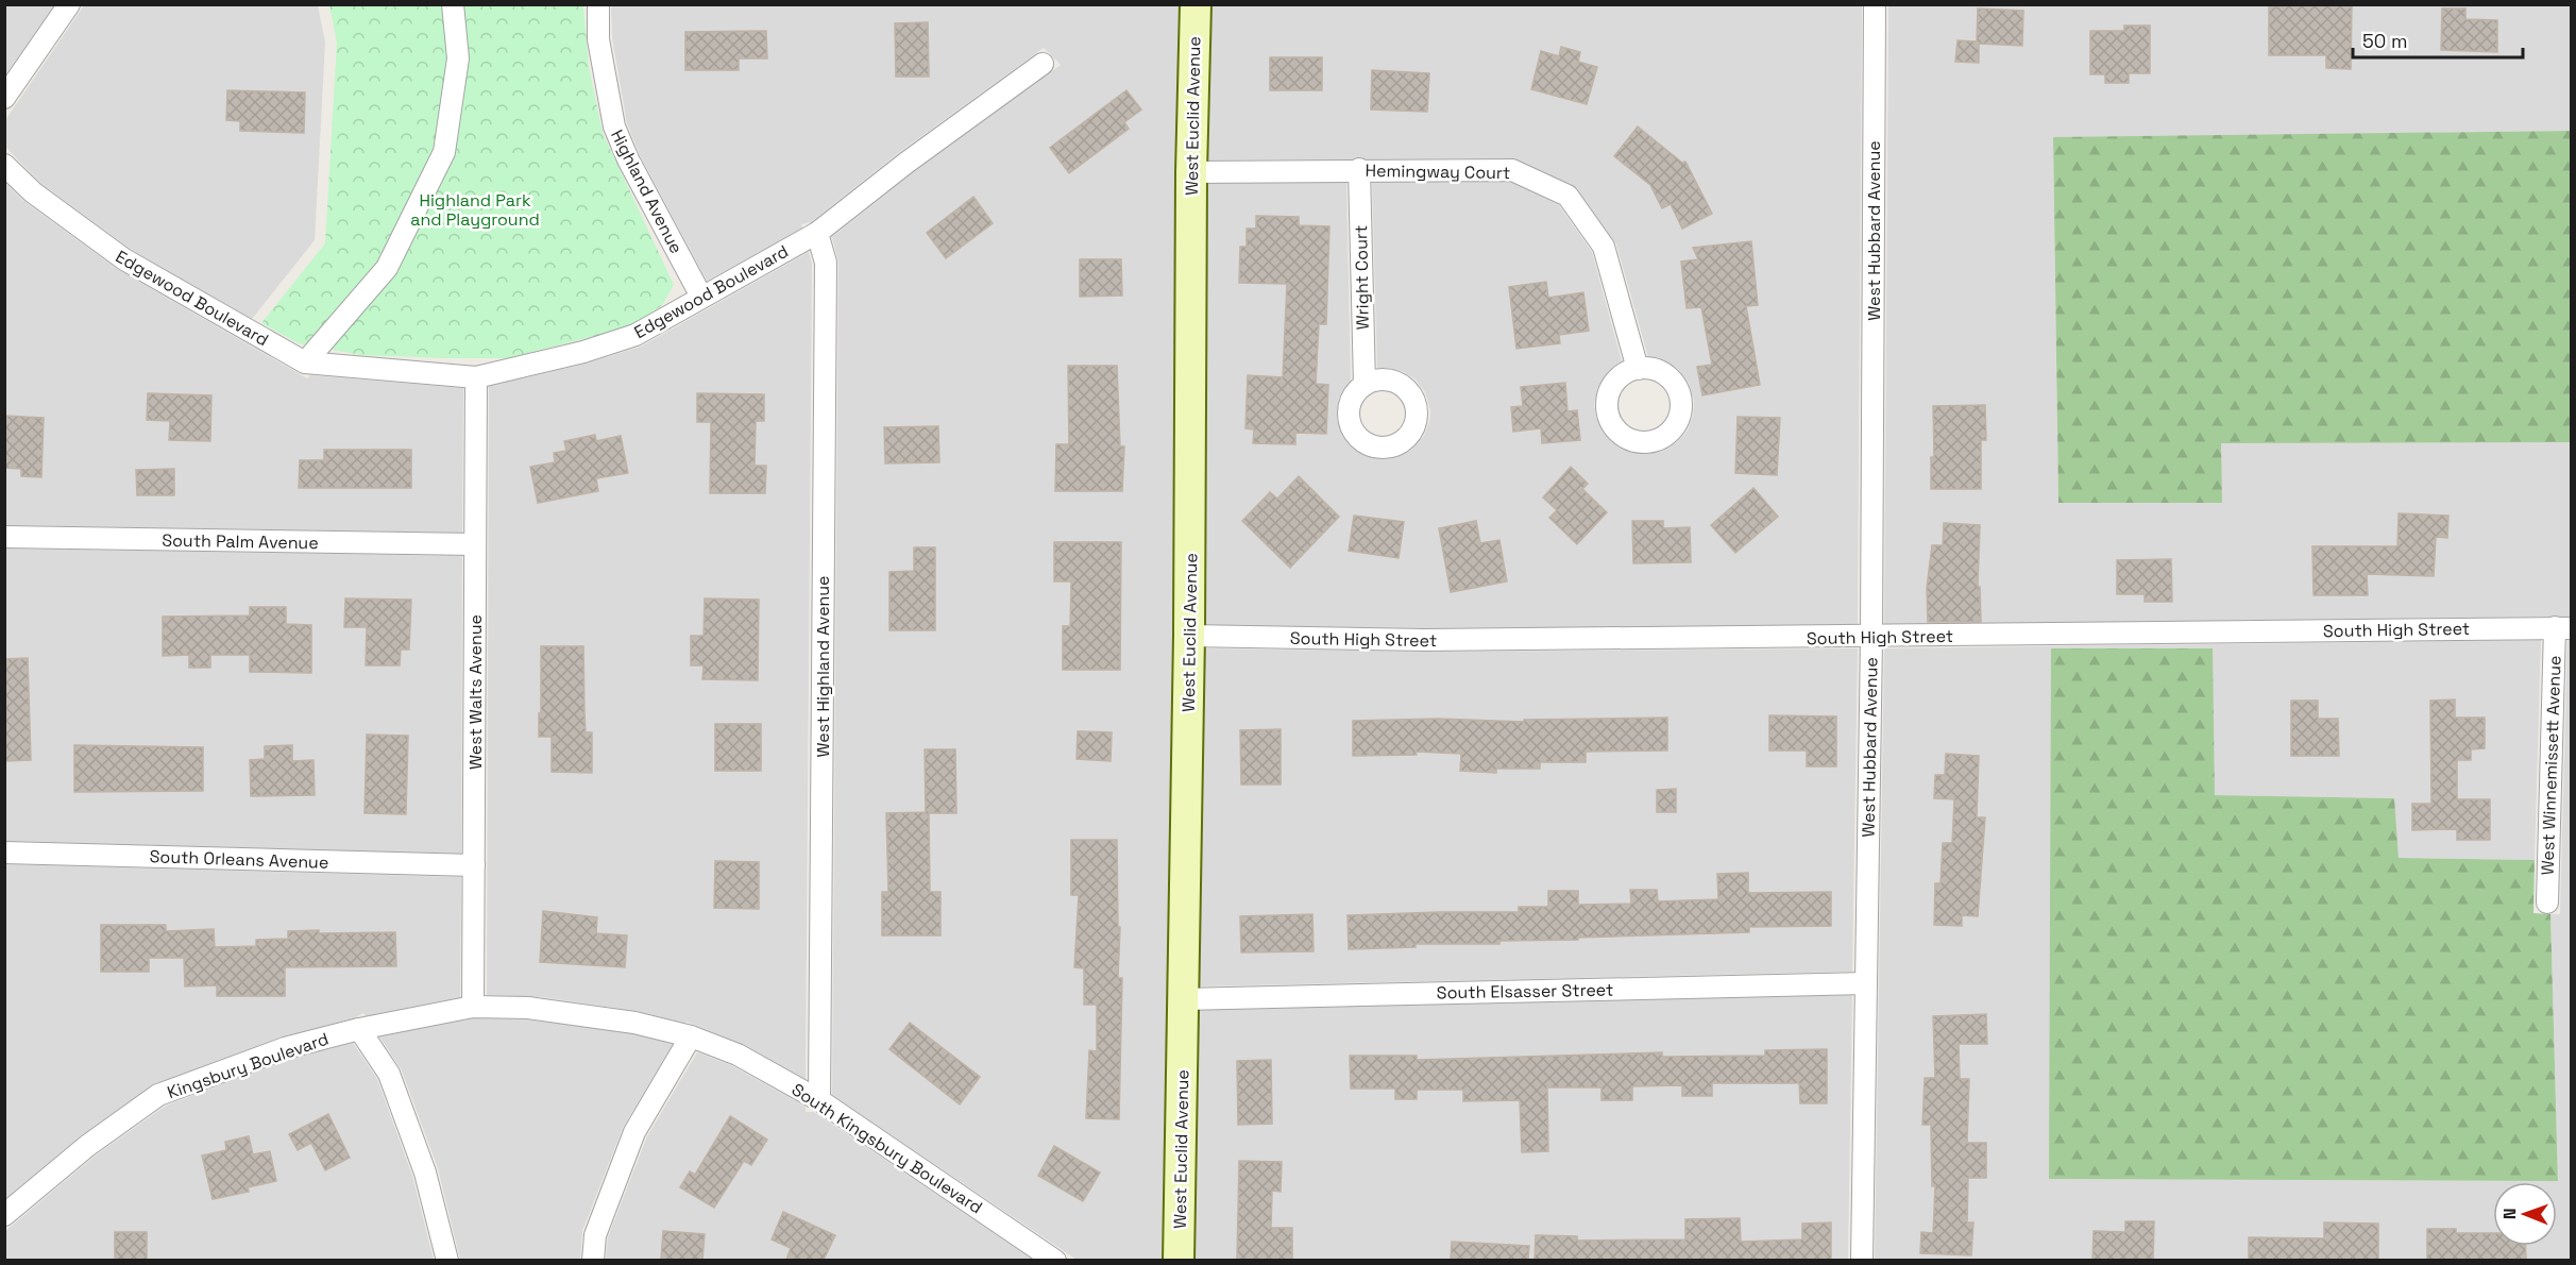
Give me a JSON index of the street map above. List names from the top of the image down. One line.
{"streets":{"street":["West Euclid Avenue","Hemingway Court","Highland Avenue","West Hubbard Avenue","Wright Court","Edgewood Boulevard","South Palm Avenue","South High Street","West Highland Avenue","West Walts Avenue","West Winnemissett Avenue","South Orleans Avenue","South Elsasser Street","Kingsbury Boulevard","South Kingsbury Boulevard"]},"crossings":[["West Euclid Avenue","Hemingway Court"],["West Euclid Avenue","South High Street"],["West Euclid Avenue","South Elsasser Street"],["Hemingway Court","Wright Court"],["Highland Avenue","Edgewood Boulevard"],["West Hubbard Avenue","South High Street"],["West Hubbard Avenue","South Elsasser Street"],["Edgewood Boulevard","West Highland Avenue"],["Edgewood Boulevard","West Walts Avenue"],["South Palm Avenue","West Walts Avenue"],["South High Street","West Winnemissett Avenue"],["West Highland Avenue","South Kingsbury Boulevard"],["West Walts Avenue","South Orleans Avenue"],["West Walts Avenue","Kingsbury Boulevard"],["Kingsbury Boulevard","South Kingsbury Boulevard"]],"parks":["Highland Park and Playground"],"scale_bar":"50 m","north":"left"}
